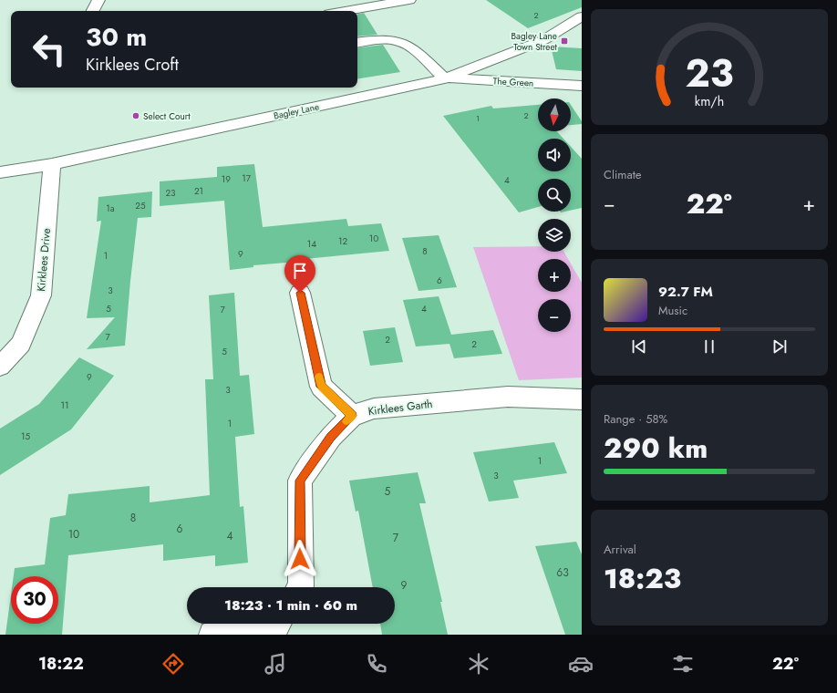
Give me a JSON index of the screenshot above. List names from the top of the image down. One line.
{"streets":{"street":["The Green","Bagley Lane","Kirklees Drive","Kirklees Garth"]},"crossings":[["The Green","Bagley Lane"],["Bagley Lane","Kirklees Drive"]],"places":{"transit":["Bagley Lane Town Street"],"other":["Select Court"]},"house_numbers":["2","2","1","17","19","4","21","23","25","1a","10","12","14","8","9","1","6","3","5","4","7","7","2","2","5","9","3","11","1","15","1","3","5","8","6","10","4","7","63","9"],"north":"bottom","page":{"turn":["30 m","Kirklees Croft"],"map_buttons":["+","−"],"tile":["Climate",["Range · 58%","290 km"],["Arrival","18:23"]],"heat":["−","22°","+"],"song":["92.7 FM","Music"],"limit":"30","trip":"18:23 · 1 min · 60 m","tabs":["18:22","22°"],"gauge":["23","km/h"]}}
